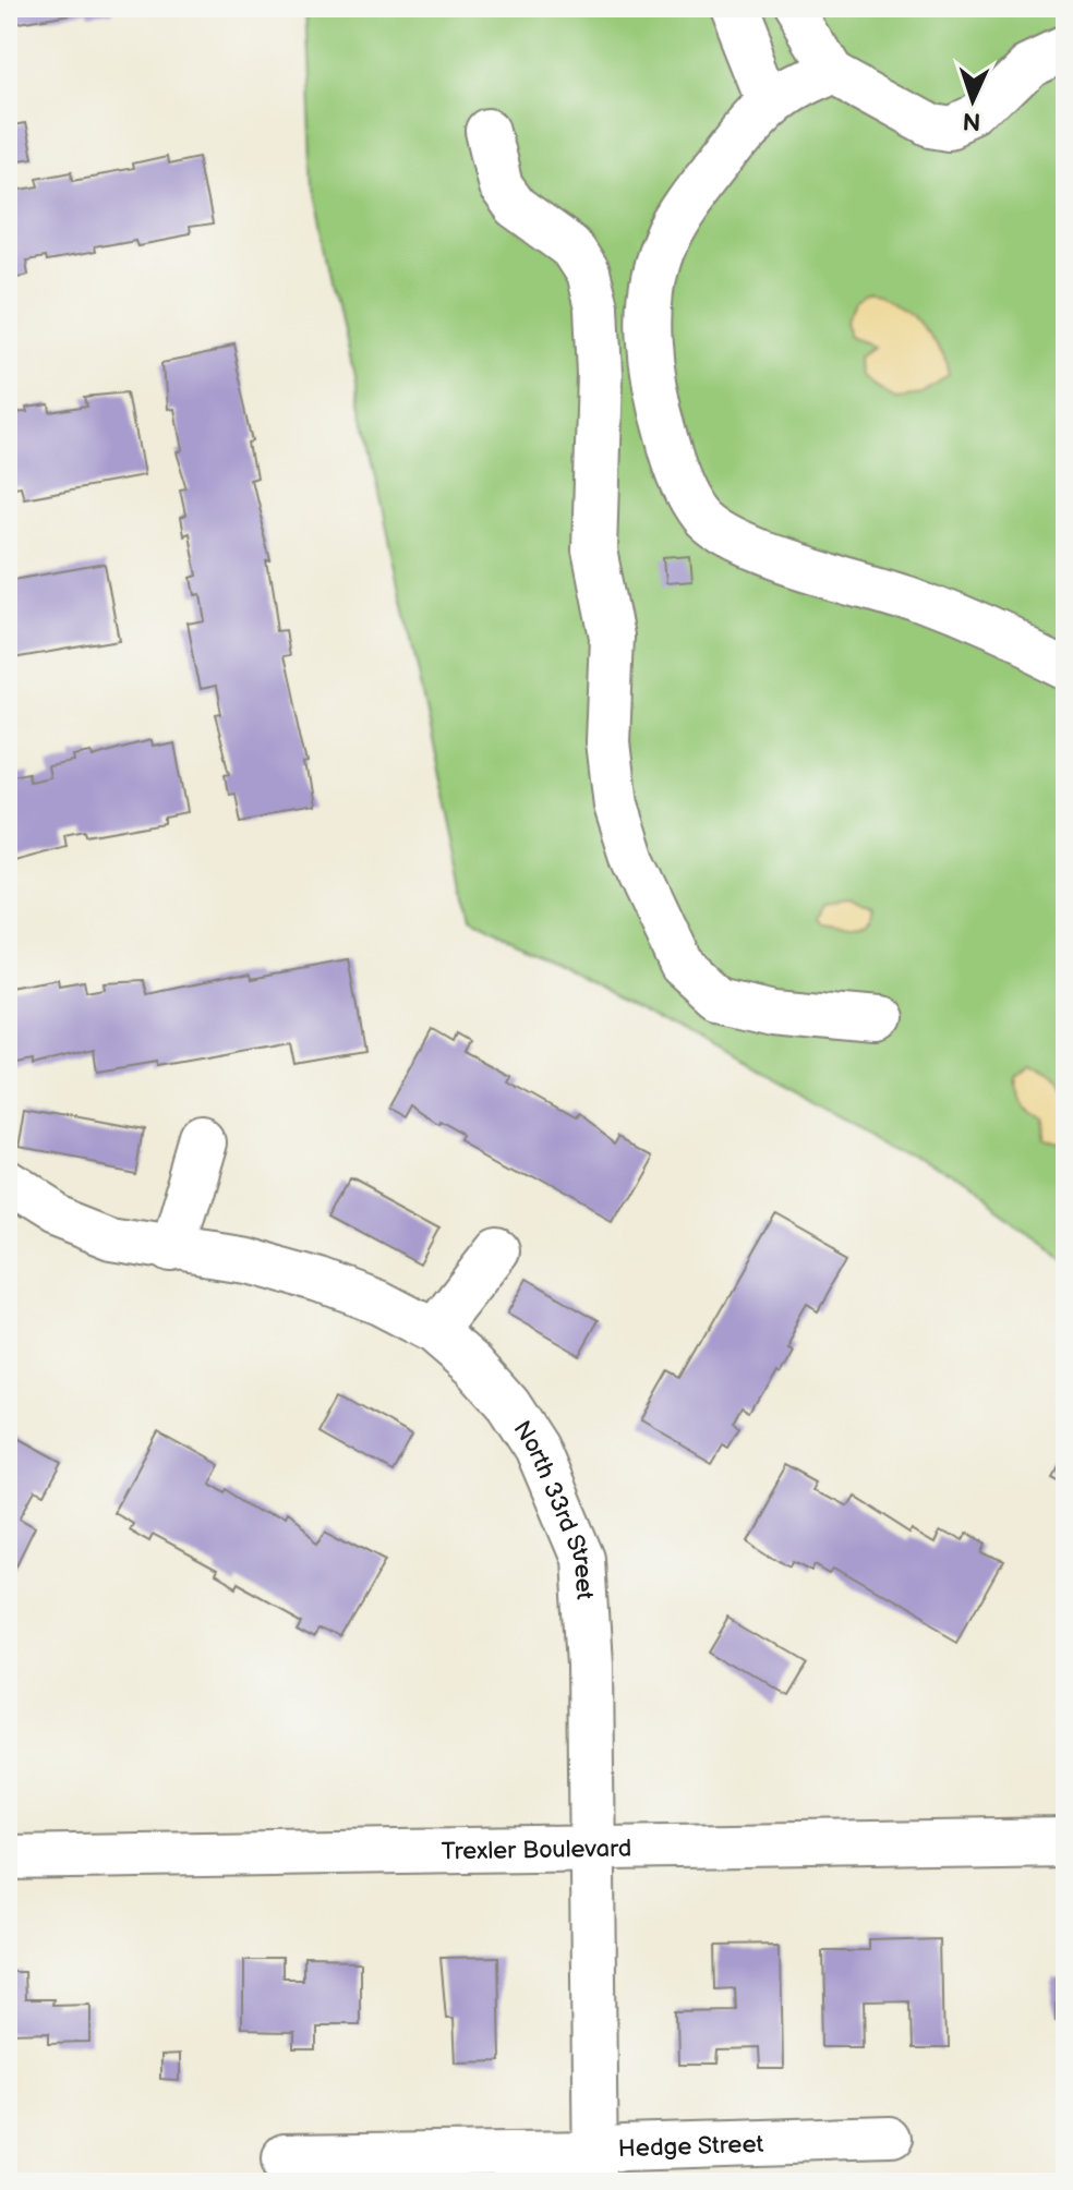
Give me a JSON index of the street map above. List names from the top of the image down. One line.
{"streets":{"street":["North 33rd Street","Trexler Boulevard","Hedge Street"]},"crossings":[["North 33rd Street","Trexler Boulevard"],["North 33rd Street","Hedge Street"]],"north":"bottom"}
